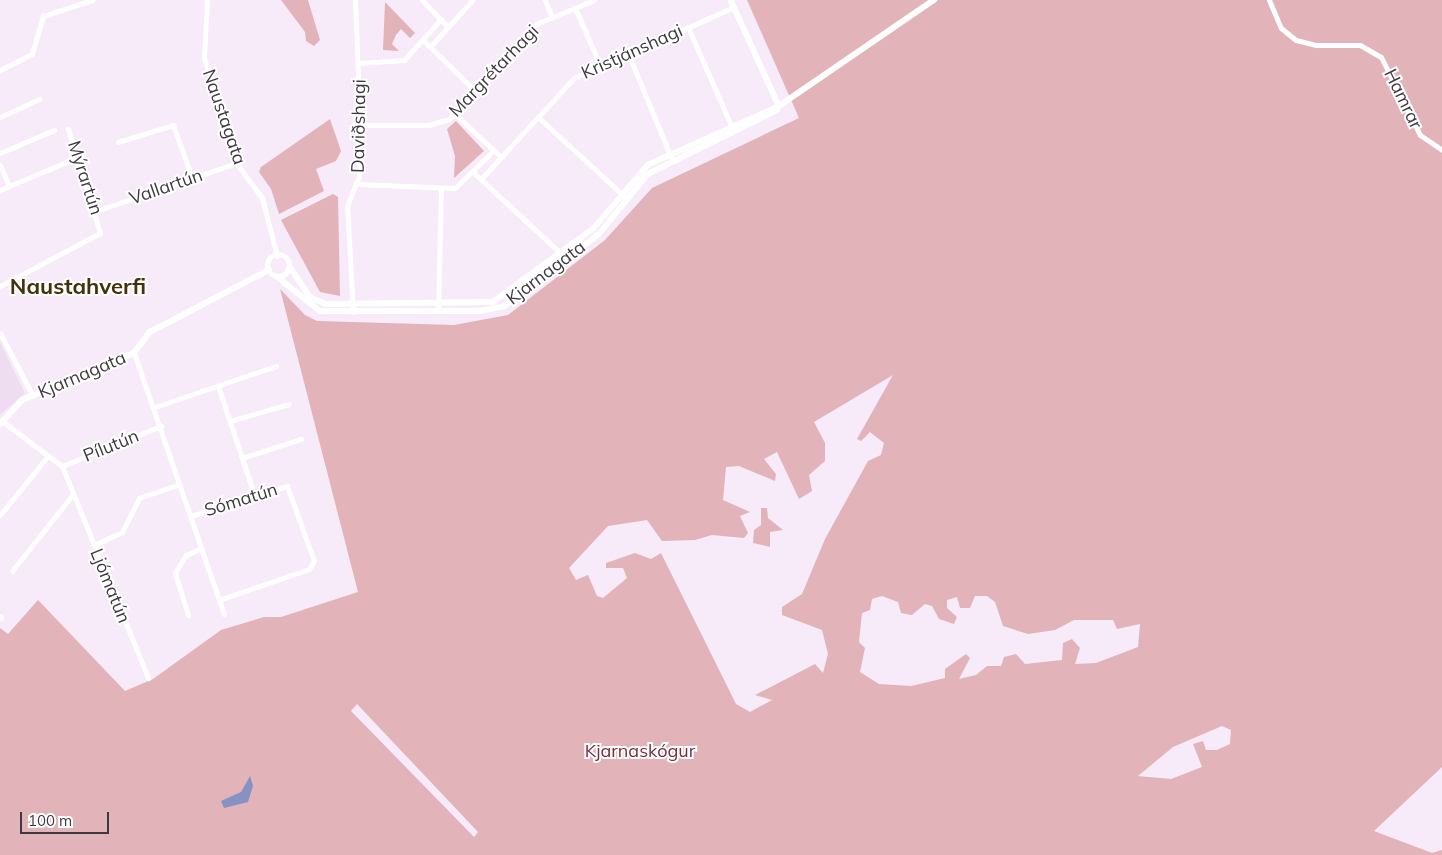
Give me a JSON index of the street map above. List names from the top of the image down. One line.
{"streets":{"street":["Kristjánshagi","Margrétarhagi","Hamrar","Naustagata","Daviðshagi","Mýrartún","Vallartún","Kjarnagata","Pílutún","Sómatún","Ljómatún"]},"crossings":[["Margrétarhagi","Daviðshagi"],["Naustagata","Vallartún"],["Naustagata","Kjarnagata"],["Daviðshagi","Kjarnagata"],["Mýrartún","Vallartún"],["Kjarnagata","Sómatún"],["Pílutún","Sómatún"],["Pílutún","Ljómatún"]],"districts":["Naustahverfi"],"parks":["Kjarnaskógur"],"scale_bar":"100 m"}
